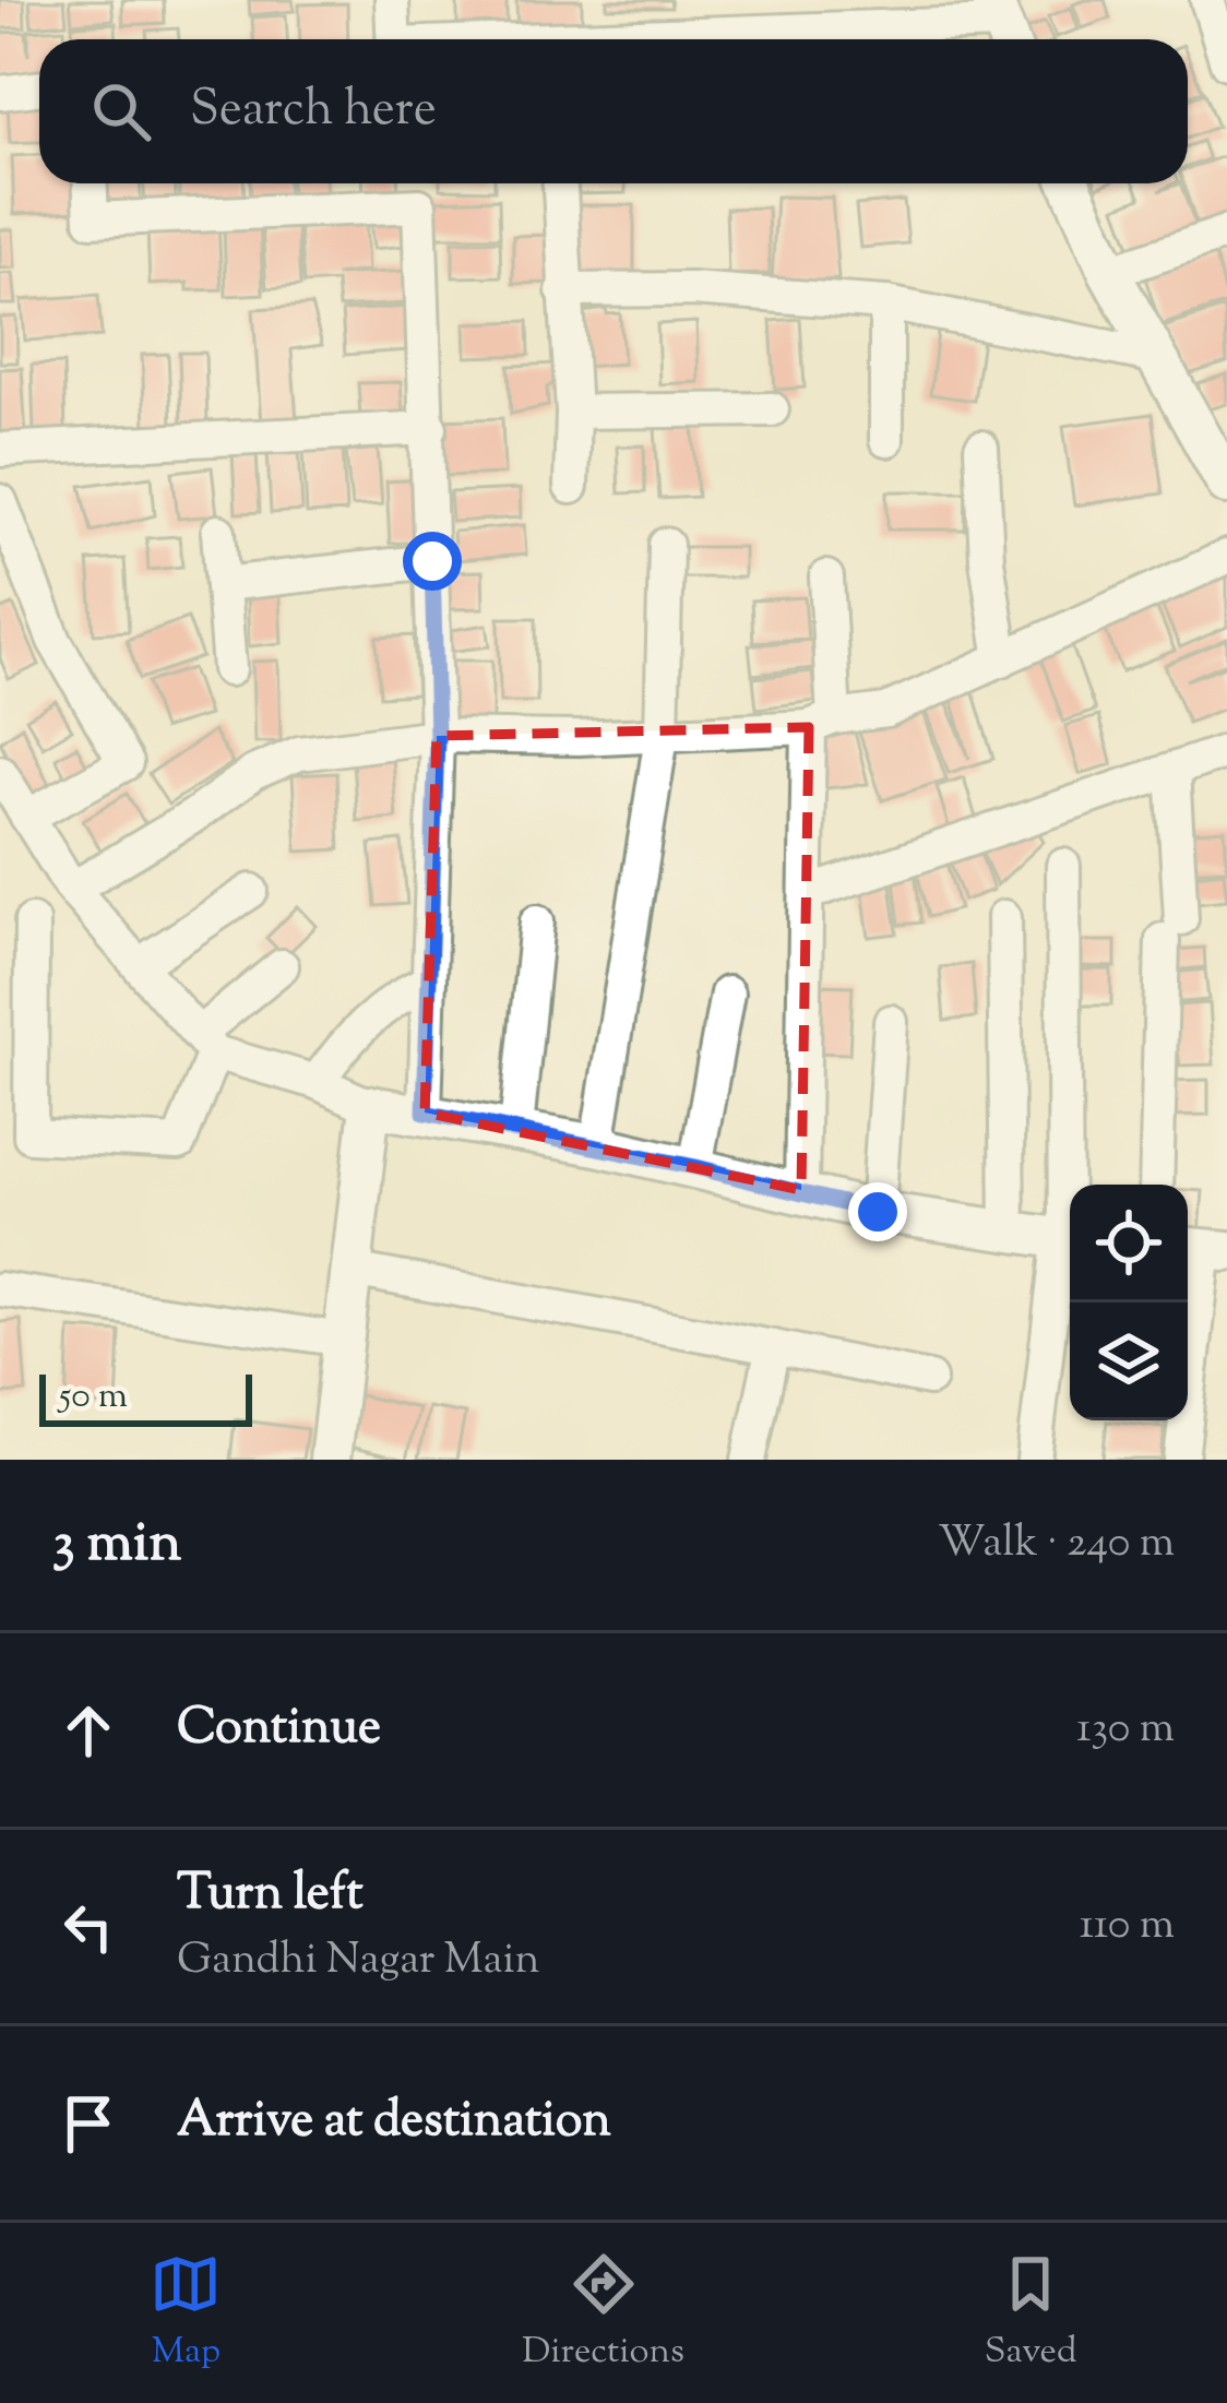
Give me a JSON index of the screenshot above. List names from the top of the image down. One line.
{"scale_bar":"50 m","page":{"search":"Search here","scale":"50 m","heading":["3 min","Walk · 240 m"],"list":[["Continue","130 m"],["Turn left","Gandhi Nagar Main","110 m"],"Arrive at destination"],"nav":["Map","Directions","Saved"]}}
